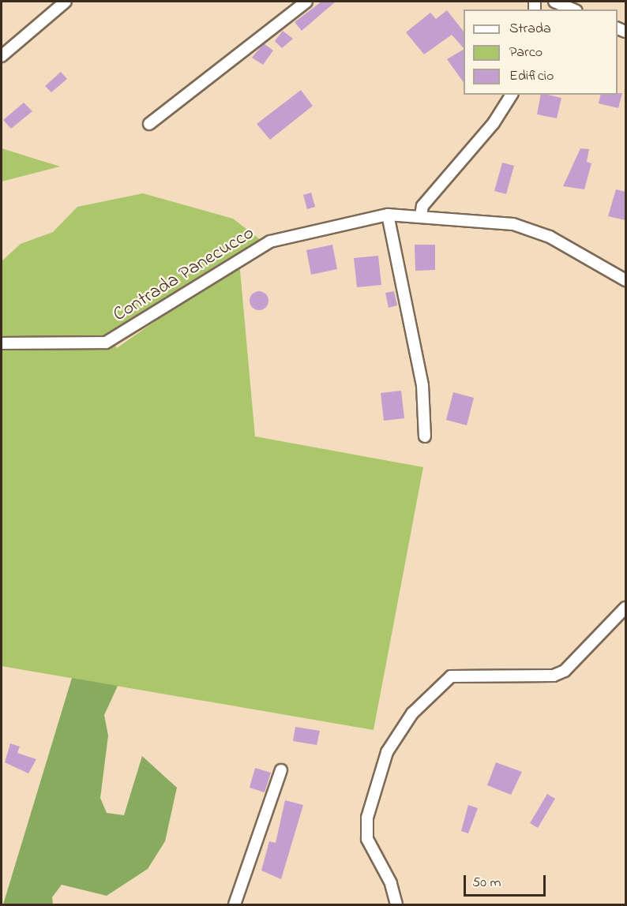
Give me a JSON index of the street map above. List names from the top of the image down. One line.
{"streets":{"street":["Contrada Panecucco"]},"legend":["Strada","Parco","Edificio"],"scale_bar":"50 m"}
